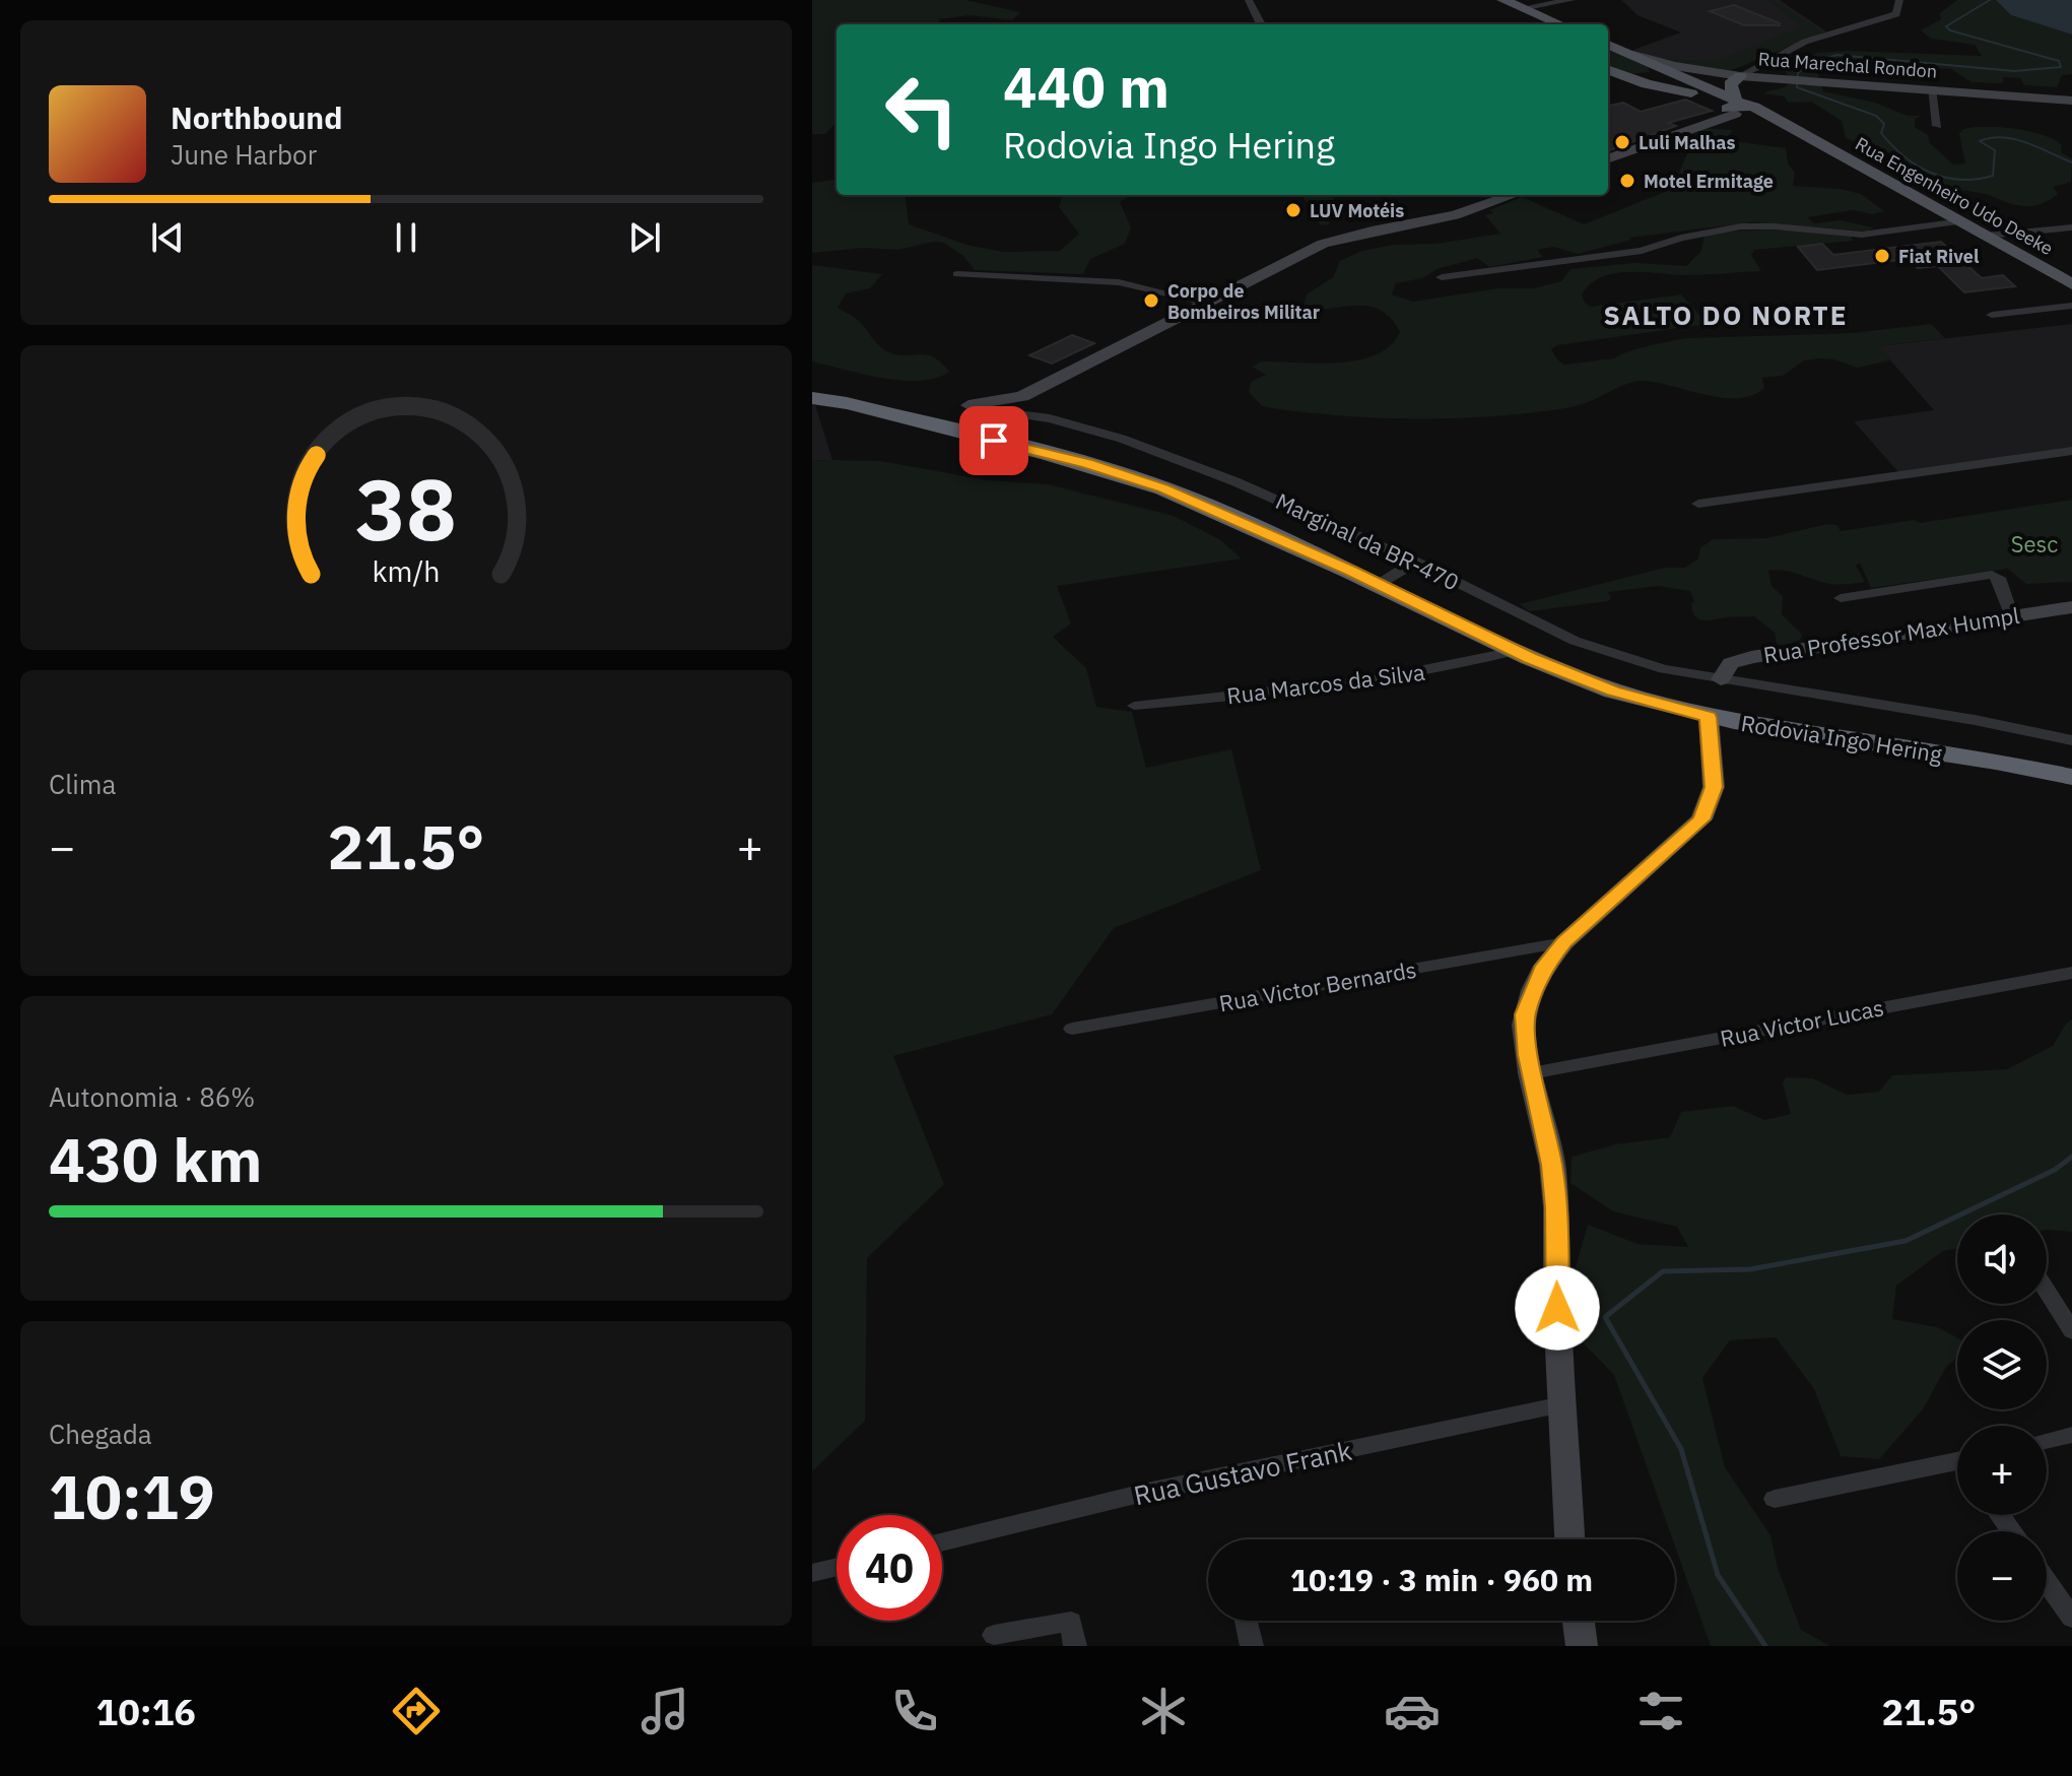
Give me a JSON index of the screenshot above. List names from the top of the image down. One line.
{"streets":{"highway":["Rodovia Ingo Hering"],"main road":["Rua Engenheiro Udo Deeke"],"street":["Rua Marechal Rondon","Marginal da BR-470","Rua Professor Max Humpl","Rua Marcos da Silva","Rua Victor Bernards","Rua Victor Lucas","Rua Gustavo Frank"]},"crossings":[["Rua Marechal Rondon","Rua Engenheiro Udo Deeke"],["Marginal da BR-470","Rua Professor Max Humpl"],["Rua Marcos da Silva","Rodovia Ingo Hering"]],"districts":["SALTO DO NORTE"],"parks":["Sesc"],"places":["Luli Malhas","Motel Ermitage","LUV Motéis","Fiat Rivel","Corpo de Bombeiros Militar"],"page":{"turn":["440 m","Rodovia Ingo Hering"],"song":["Northbound","June Harbor"],"tile":["Clima",["Autonomia · 86%","430 km"],["Chegada","10:19"]],"heat":["−","21.5°","+"],"map_buttons":["+","−"],"limit":"40","trip":"10:19 · 3 min · 960 m","tabs":["10:16","21.5°"],"gauge":["38","km/h"]}}
